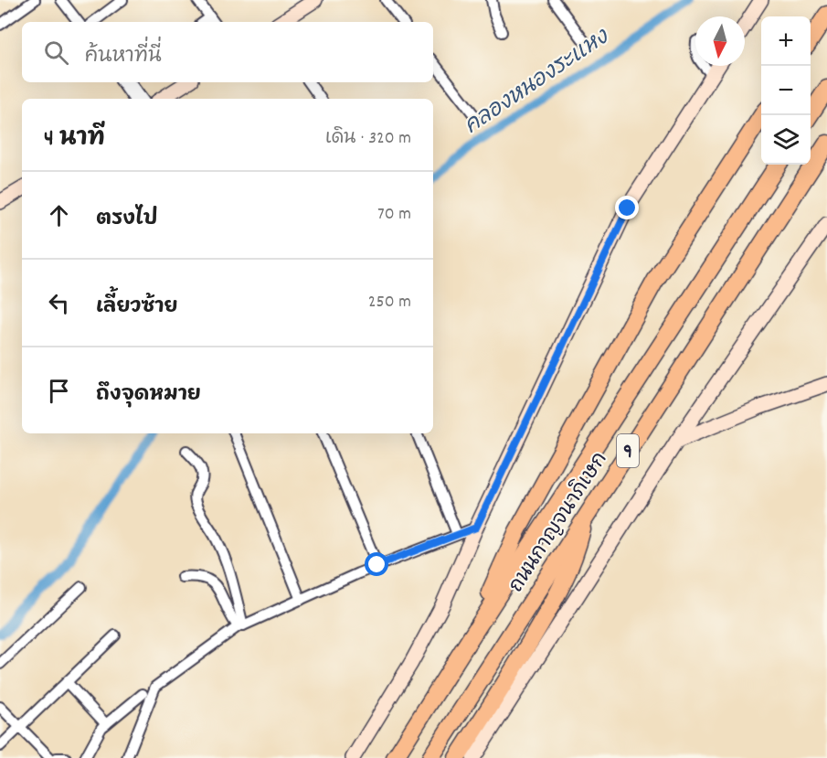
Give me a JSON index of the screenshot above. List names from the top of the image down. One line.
{"streets":{"highway":["9","ถนนกาญจนาภิเษก"]},"water":["คลองหนองระแหง"],"north":"bottom","page":{"map_buttons":["+","−"],"search":"ค้นหาที่นี่","heading":["4 นาที","เดิน · 320 m"],"list":[["ตรงไป","70 m"],["เลี้ยวซ้าย","250 m"],"ถึงจุดหมาย"]}}
